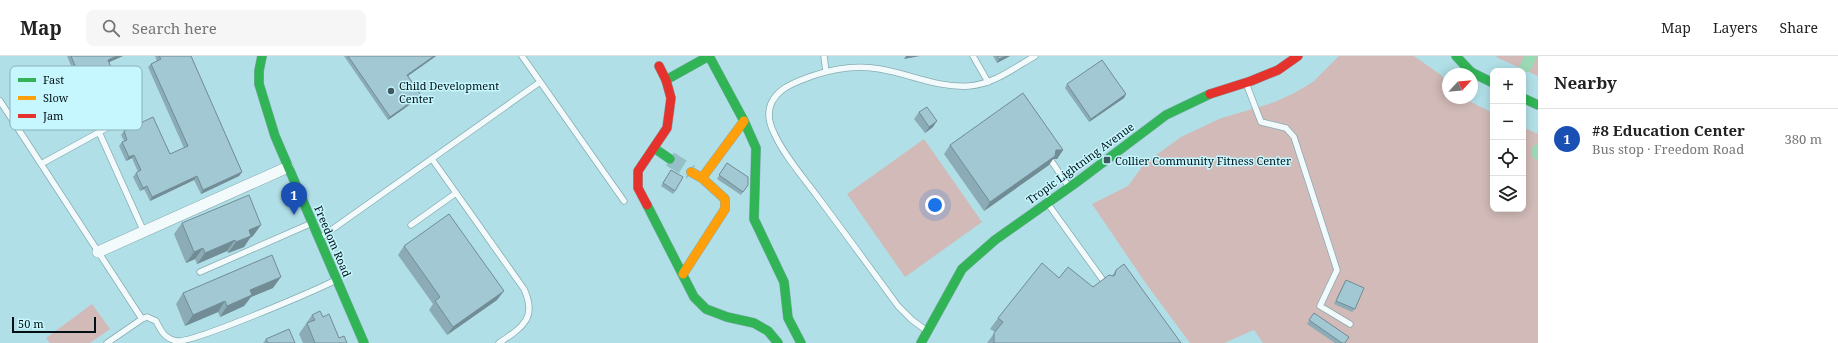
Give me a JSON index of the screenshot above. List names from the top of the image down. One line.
{"streets":{"street":["Tropic Lightning Avenue","Freedom Road"]},"places":{"other":["Child Development Center"],"transit":["Collier Community Fitness Center"]},"legend":["Fast","Slow","Jam"],"scale_bar":"50 m","north":"top right","page":{"header":"Map","search":"Search here","nav":["Map","Layers","Share"],"heading":"Nearby","map_buttons":["+","−"],"list":[{"mark":"1","name":"#8 Education Center","note":"Bus stop · Freedom Road","value":"380 m"}],"pins":"1","scale":"50 m"}}
